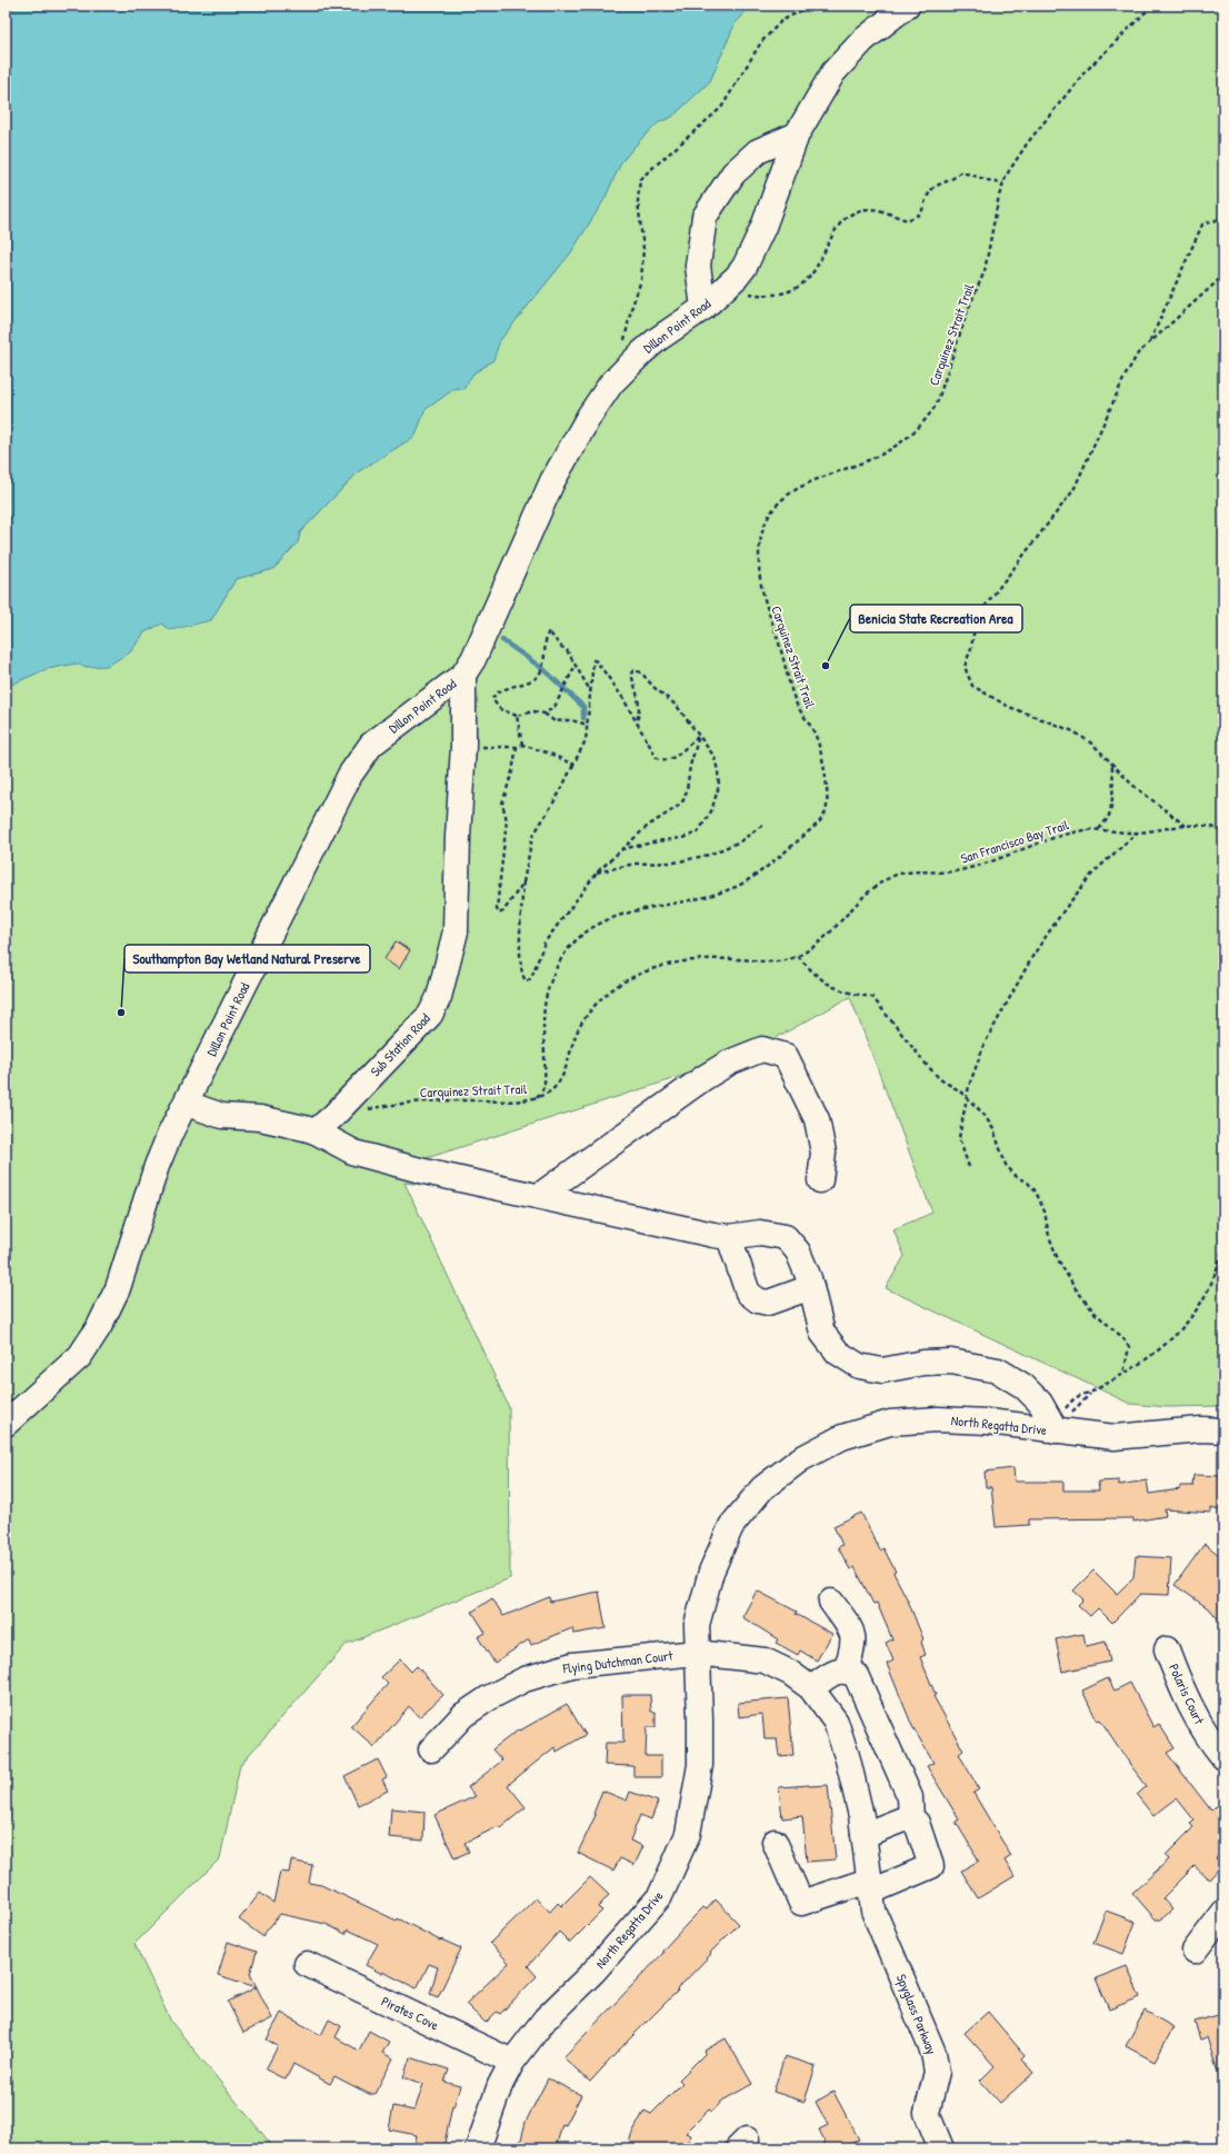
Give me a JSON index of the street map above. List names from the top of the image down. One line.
{"streets":{"street":["Dillon Point Road","Sub Station Road","North Regatta Drive","Flying Dutchman Court","Polaris Court","Pirates Cove","Spyglass Parkway"],"path":["Carquinez Strait Trail","San Francisco Bay Trail"]},"crossings":[["Dillon Point Road","Sub Station Road"],["Carquinez Strait Trail","San Francisco Bay Trail"],["North Regatta Drive","Flying Dutchman Court"],["North Regatta Drive","Pirates Cove"]],"places":["Benicia State Recreation Area","Southampton Bay Wetland Natural Preserve"]}
